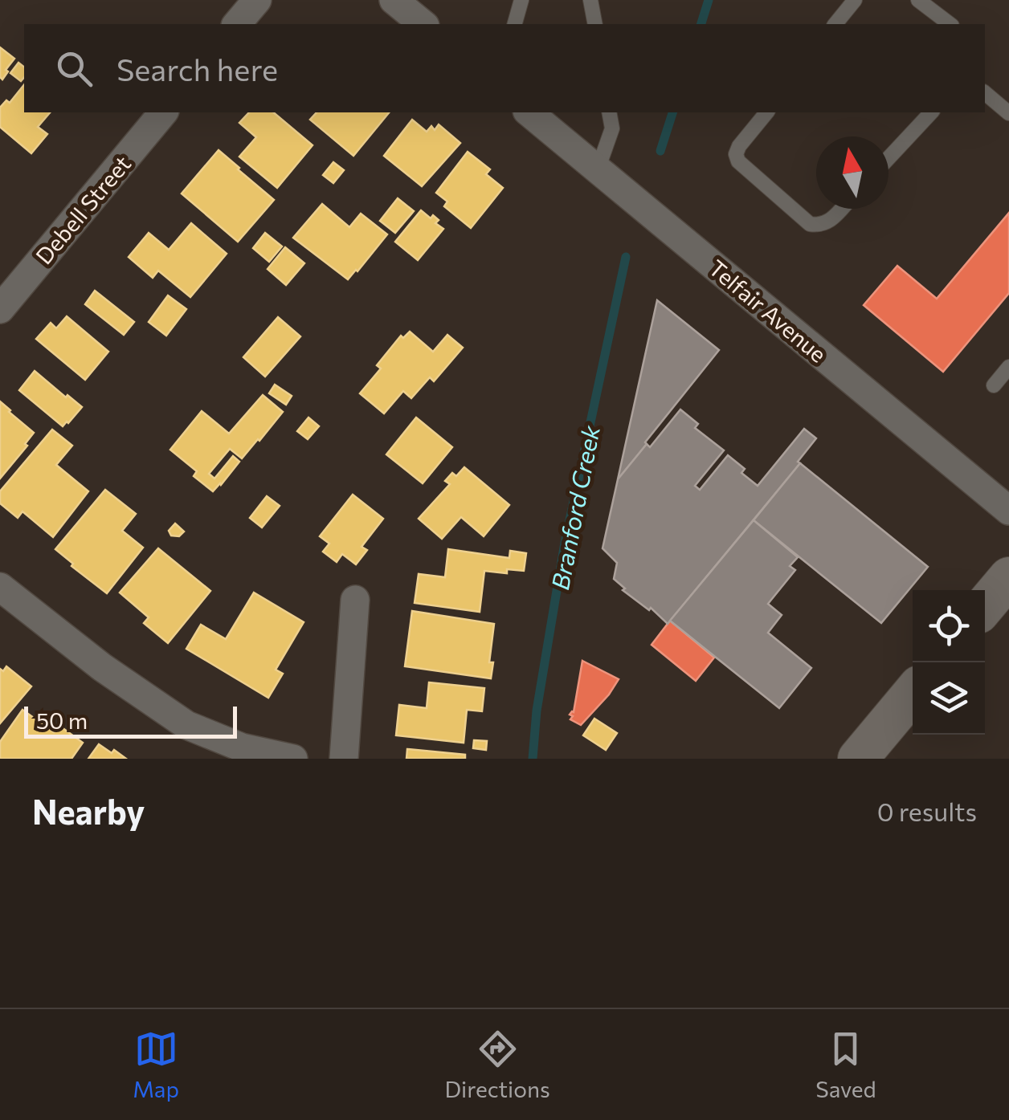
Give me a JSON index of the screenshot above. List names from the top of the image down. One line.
{"streets":{"street":["Debell Street","Telfair Avenue"]},"water":["Branford Creek"],"scale_bar":"50 m","north":"top","page":{"search":"Search here","scale":"50 m","heading":["Nearby","0 results"],"nav":["Map","Directions","Saved"]}}
